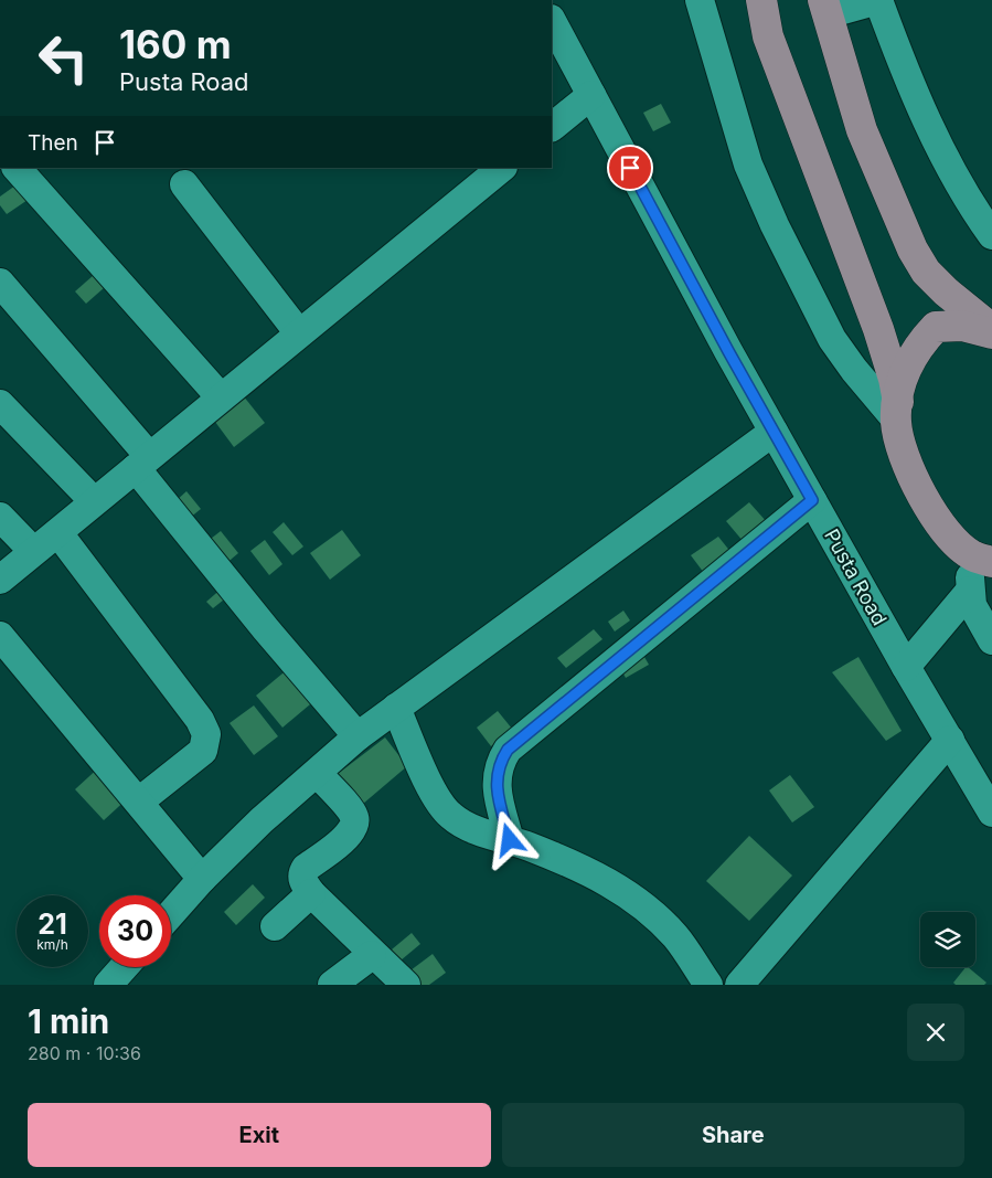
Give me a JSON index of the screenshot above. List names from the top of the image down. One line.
{"streets":{"street":["Pusta Road"]},"page":{"turn":["160 m","Pusta Road"],"then":"Then","speed":"21 km/h","limit":"30","heading":["1 min","280 m · 10:36"],"buttons":["Exit","Share"]}}
